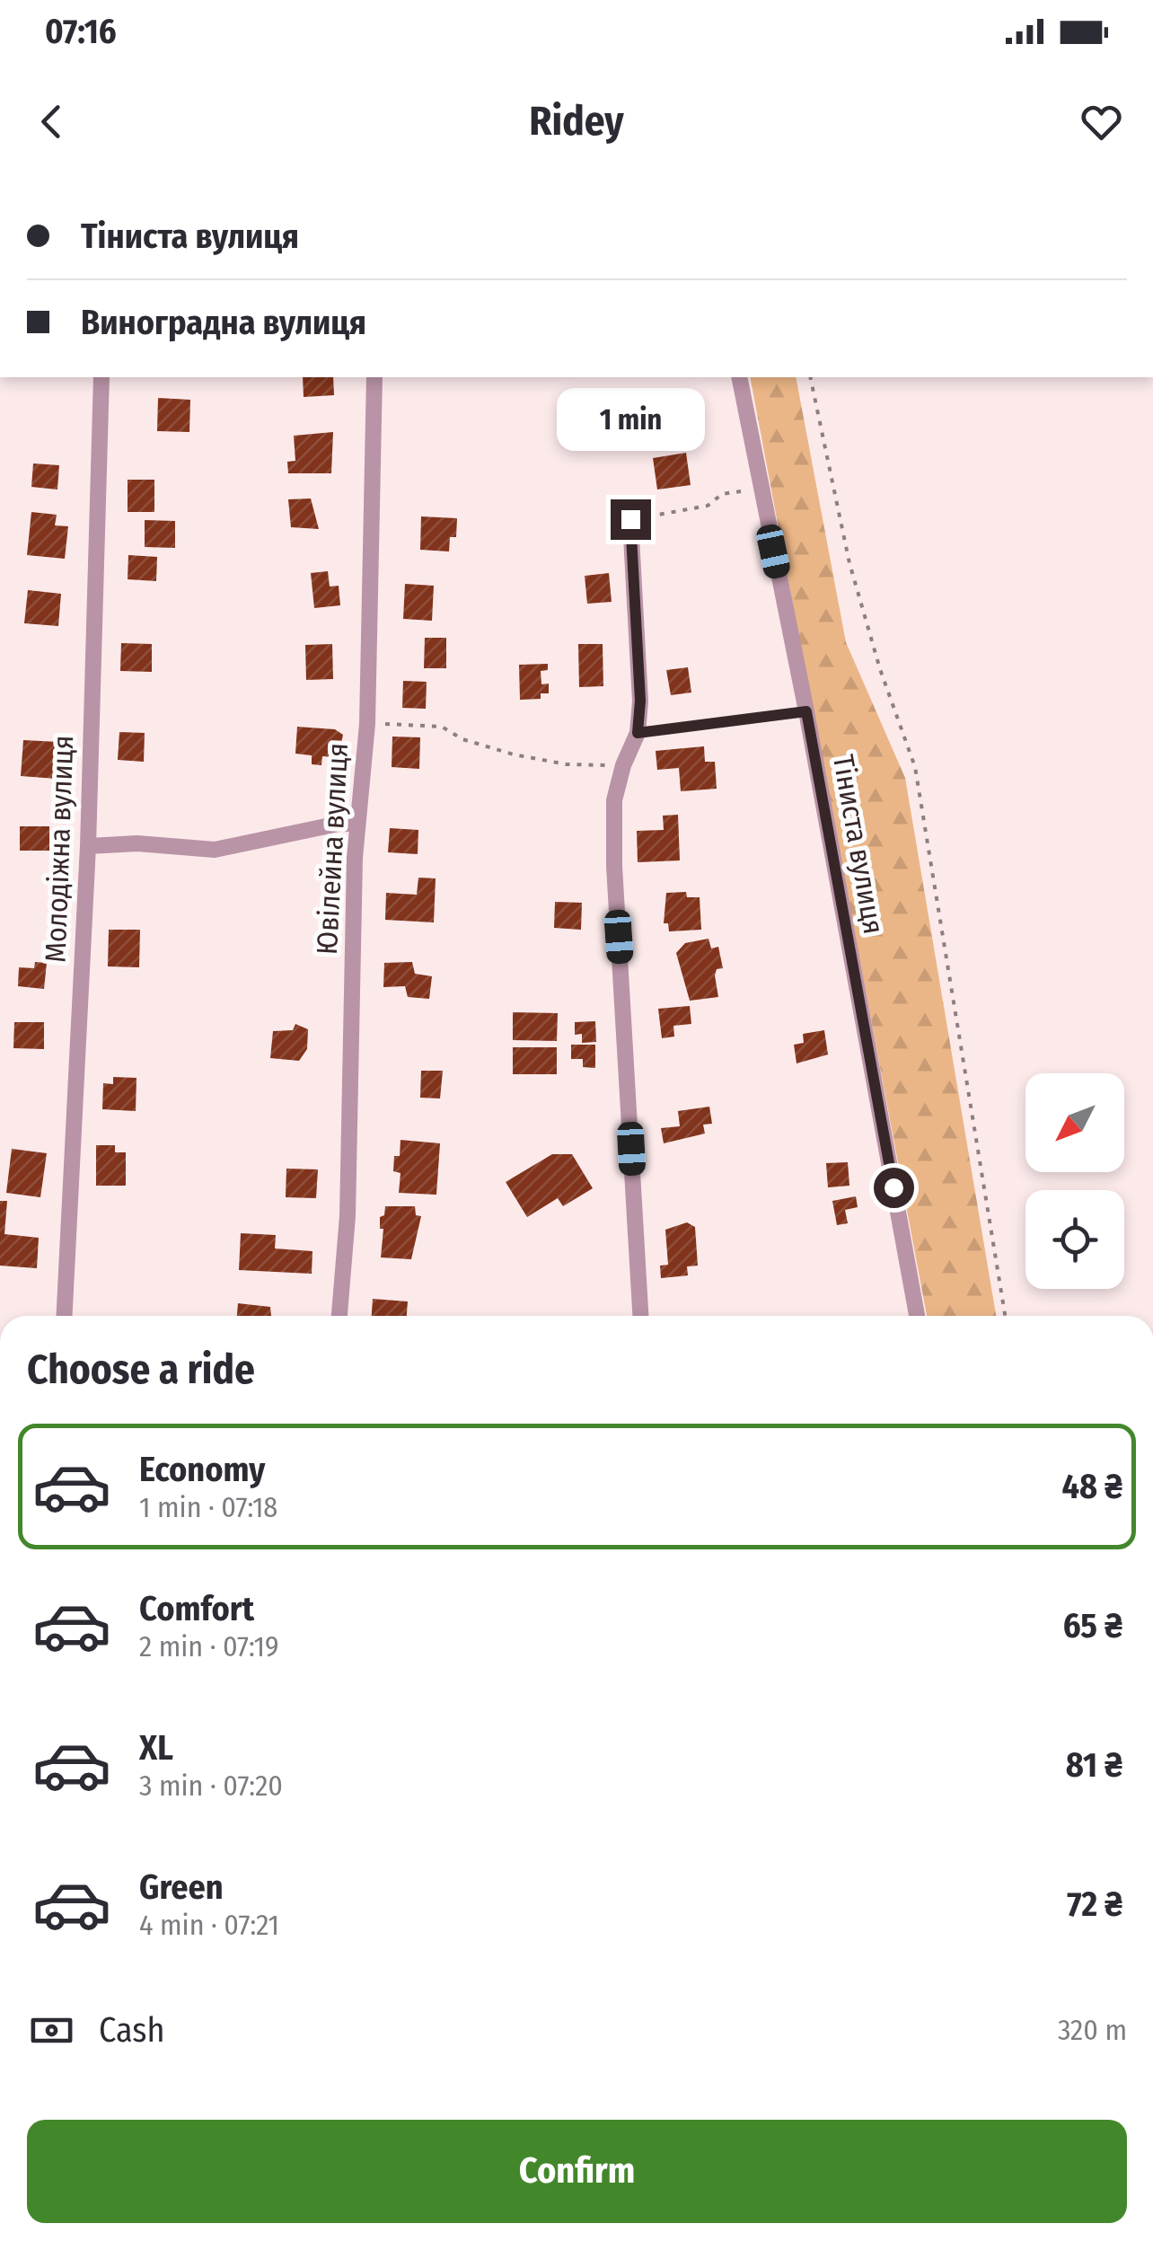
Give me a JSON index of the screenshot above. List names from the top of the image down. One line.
{"streets":{"street":["Тіниста вулиця","Молодіжна вулиця","Ювілейна вулиця"]},"north":"bottom left","page":{"status":"07:16","header":"Ridey","banner":["Тіниста вулиця","Виноградна вулиця"],"bubble":"1 min","heading":"Choose a ride","list":[{"name":"Economy","note":"1 min · 07:18","value":"48 ₴"},{"name":"Comfort","note":"2 min · 07:19","value":"65 ₴"},{"name":"XL","note":"3 min · 07:20","value":"81 ₴"},{"name":"Green","note":"4 min · 07:21","value":"72 ₴"}],"pay":["Cash","320 m"],"buttons":"Confirm"}}
